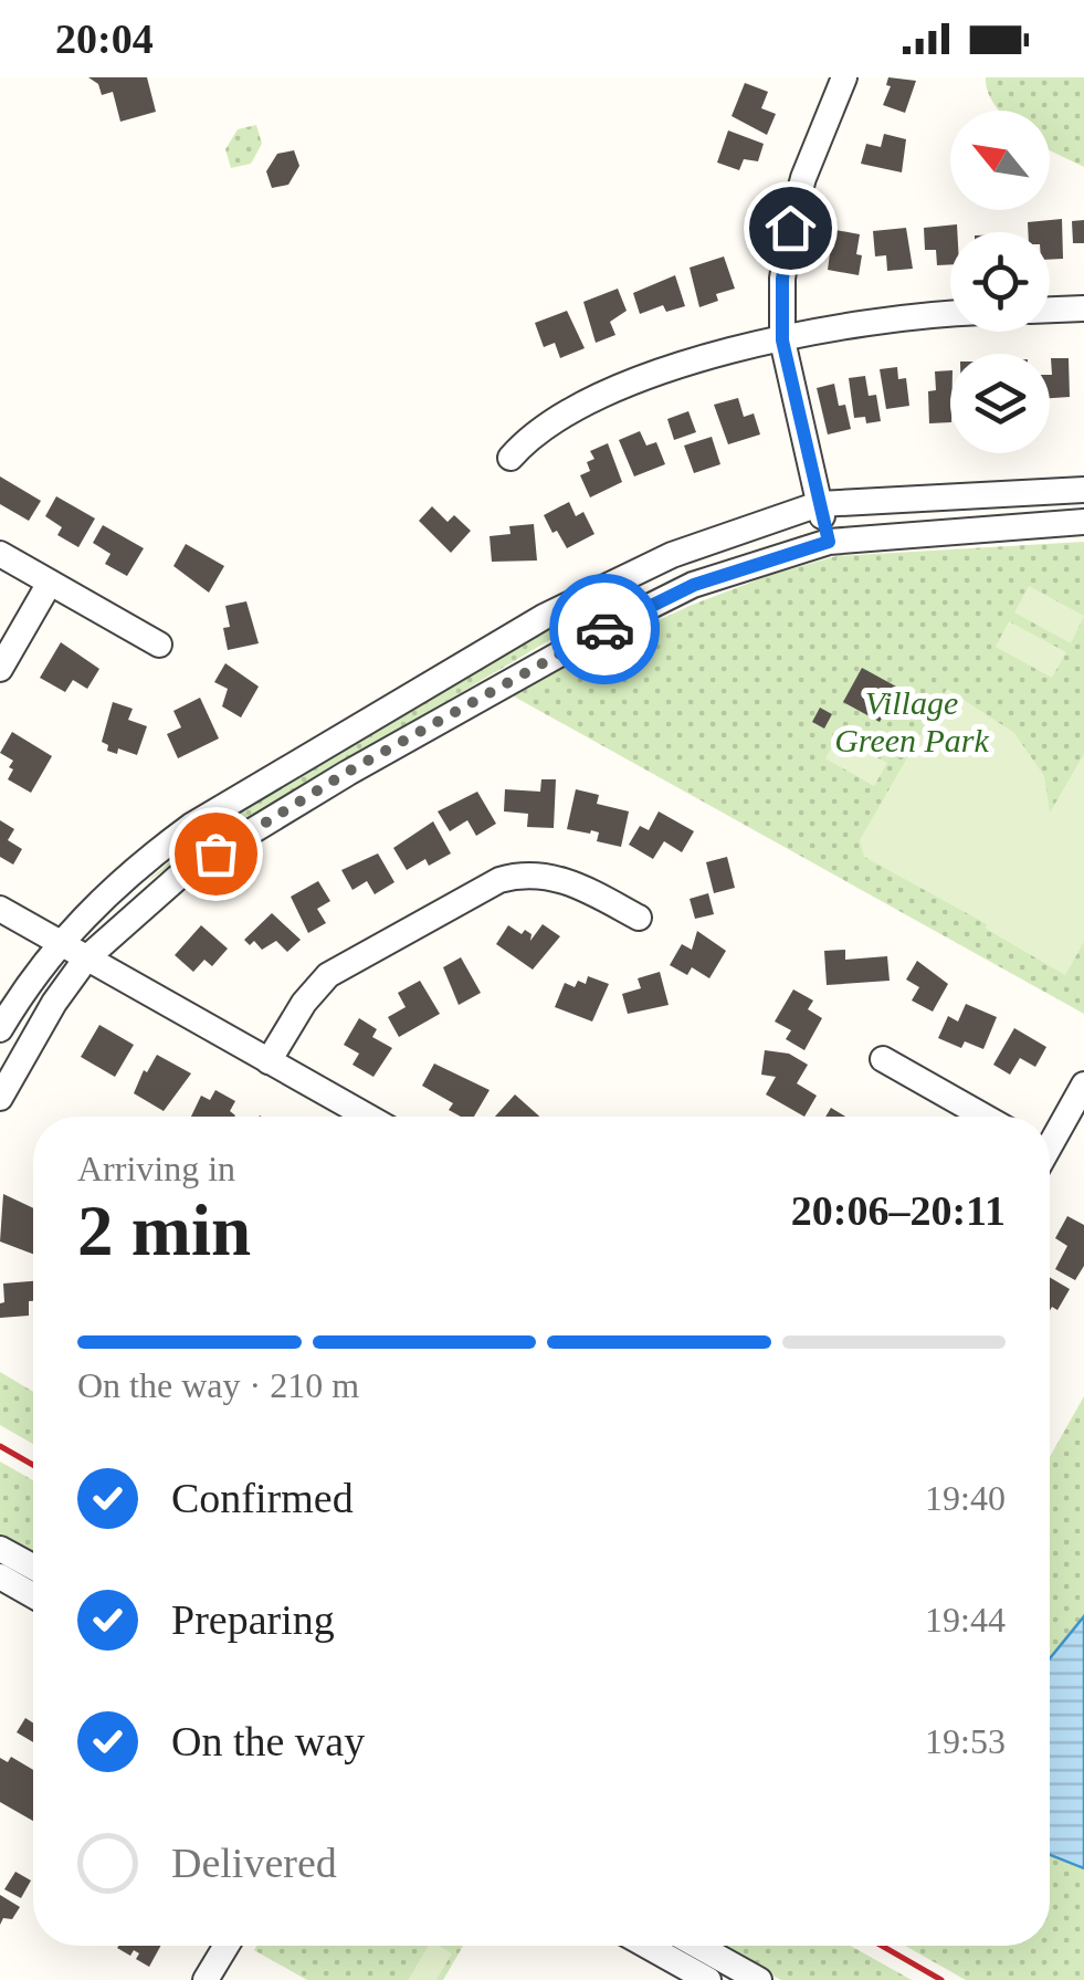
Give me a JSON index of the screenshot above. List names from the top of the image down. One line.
{"parks":["Village Green Park"],"north":"top left","page":{"status":"20:04","heading":["2 min","Arriving in","20:06–20:11"],"bar":"On the way · 210 m","list":[["Confirmed","19:40"],["Preparing","19:44"],["On the way","19:53"],"Delivered"]}}
